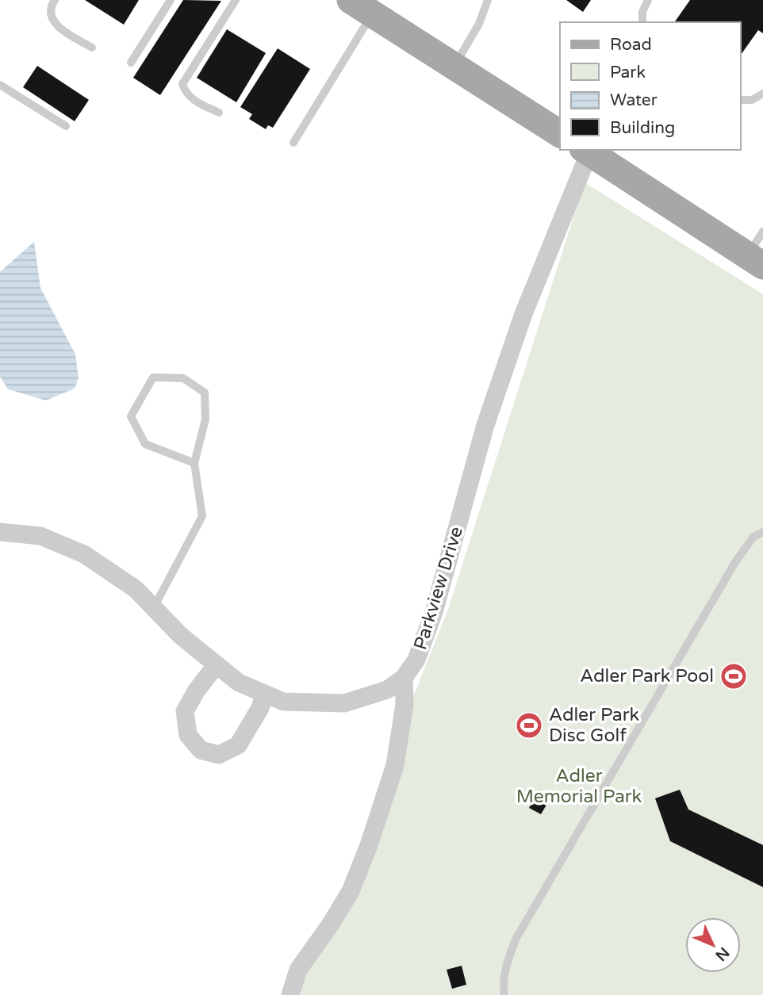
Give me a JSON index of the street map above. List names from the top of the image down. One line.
{"streets":{"street":["Parkview Drive"]},"parks":["Adler Memorial Park"],"places":{"sports":["Adler Park Pool","Adler Park Disc Golf"]},"legend":["Road","Park","Water","Building"],"north":"bottom right"}
